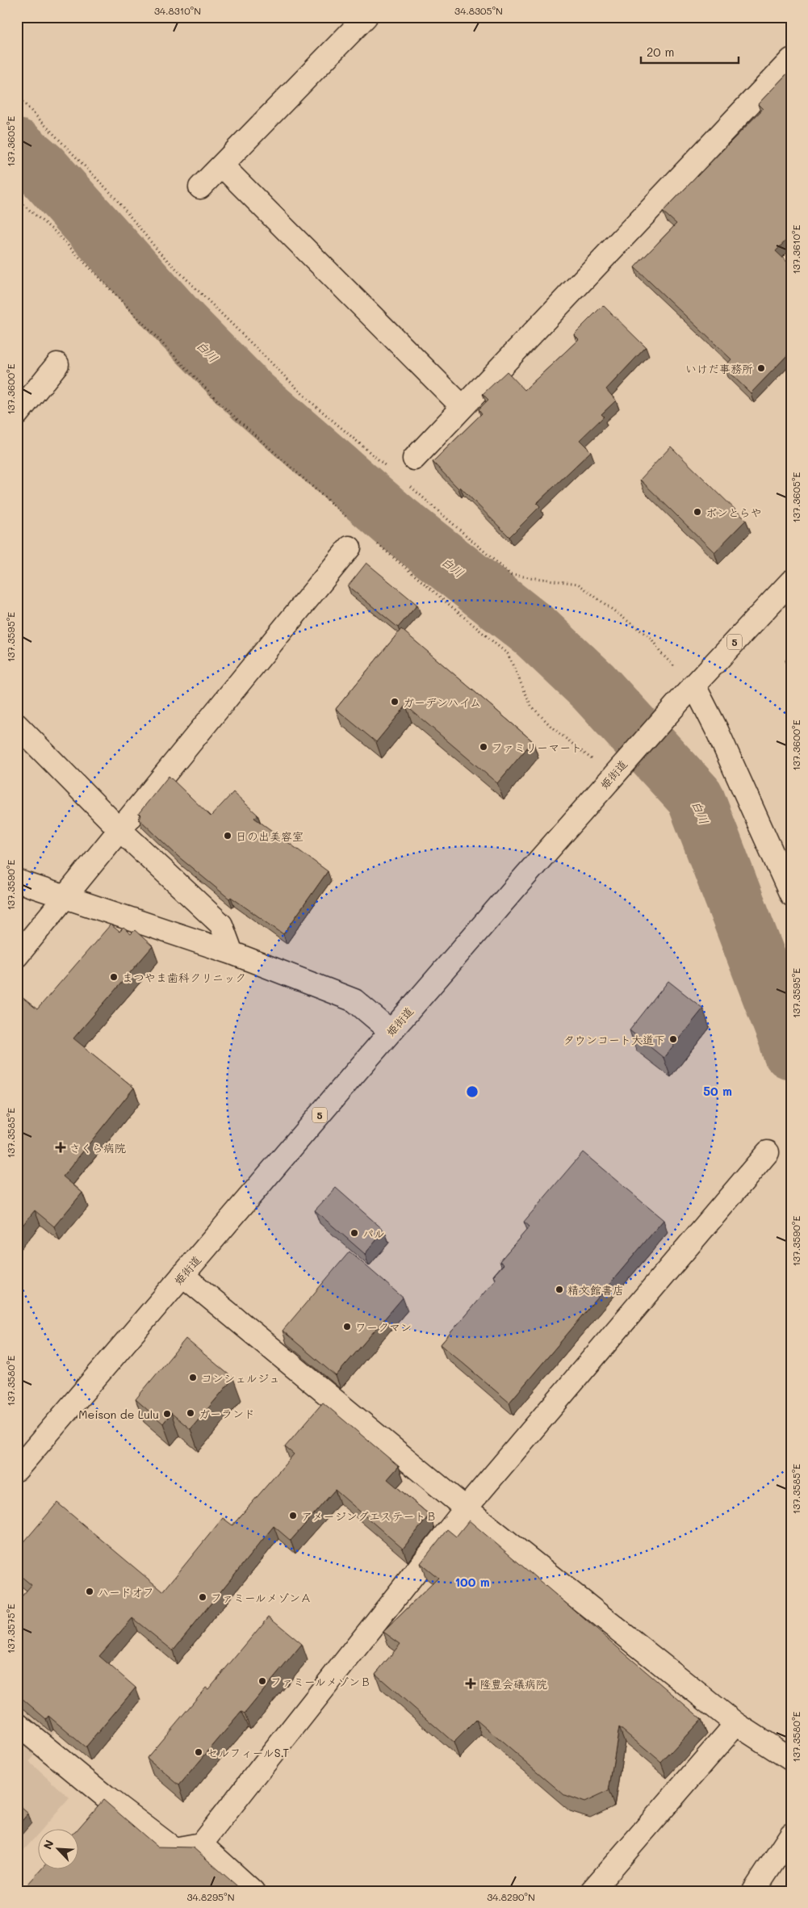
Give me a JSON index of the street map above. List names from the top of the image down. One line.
{"streets":{"street":["5","姫街道"]},"water":["白川"],"places":{"other":["いけだ事務所","ボンとらや","ガーデンハイム","ファミリーマート","日の出美容室","まつやま歯科クリニック","タウンコート大道下","パル","精文館書店","ワークマン","コンシェルジュ","ガーランド","Meison de Lulu","アメージングエステートＢ","ハードオフ","ファミールメゾンＡ","ファミールメゾンＢ","セルフィールS.T"],"health":["さくら病院","隆豊会礒病院"]},"scale_bar":"20 m","north":"top left","coordinates":["34.8310°N","34.8305°N","137.3605°E","137.3610°E","137.3600°E","137.3595°E","137.3590°E","137.3585°E","137.3580°E","137.3575°E","34.8295°N","34.8290°N"],"rings":["50 m","100 m"]}
